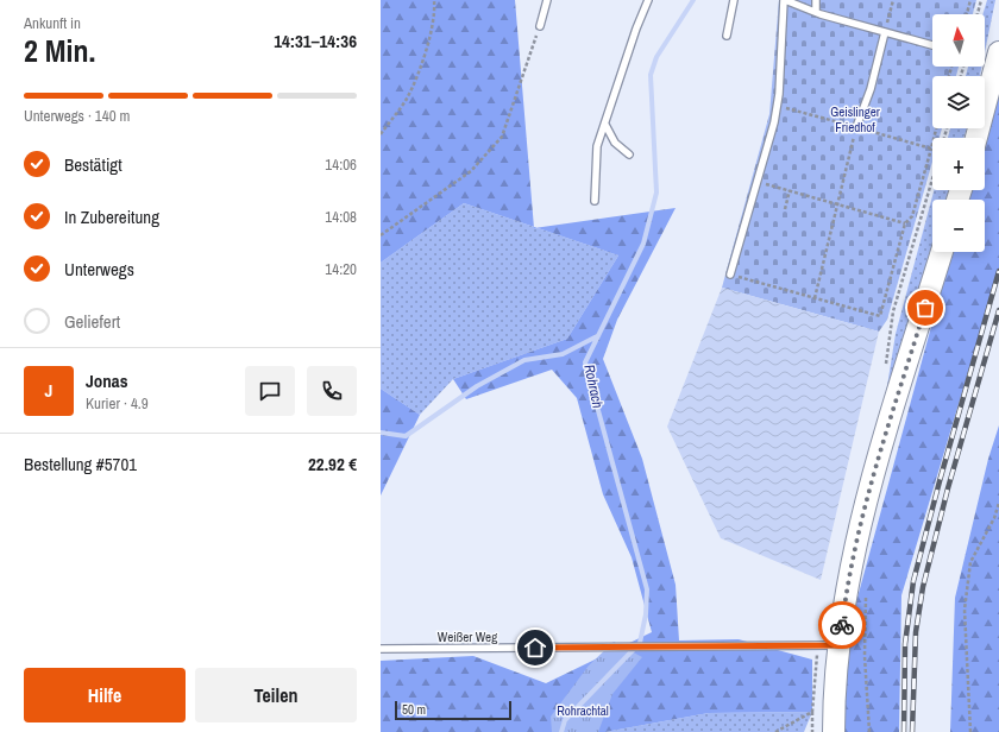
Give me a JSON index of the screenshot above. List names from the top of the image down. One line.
{"streets":{"lane":["Weißer Weg"]},"water":["Rohrach"],"parks":["Geislinger Friedhof","Rohrachtal"],"scale_bar":"50 m","north":"top","page":{"heading":["2 Min.","Ankunft in","14:31–14:36"],"panel":["Jonas","Kurier · 4.9","Bestellung #5701","22.92 €"],"map_buttons":["+","−"],"bar":"Unterwegs · 140 m","list":[["Bestätigt","14:06"],["In Zubereitung","14:08"],["Unterwegs","14:20"],"Geliefert"],"round":"J","buttons":["Hilfe","Teilen"],"scale":"50 m"}}
